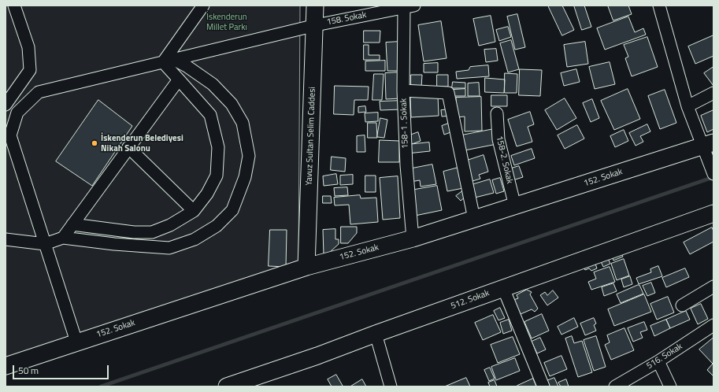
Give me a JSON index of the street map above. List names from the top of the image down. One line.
{"streets":{"street":["158. Sokak","158-1 . Sokak","Yavuz Sultan Selim Caddesi","158-2. Sokak","152. Sokak","512. Sokak","516. Sokak"]},"crossings":[["158. Sokak","158-1 . Sokak"],["158. Sokak","Yavuz Sultan Selim Caddesi"],["158. Sokak","152. Sokak"],["158-1 . Sokak","152. Sokak"],["Yavuz Sultan Selim Caddesi","152. Sokak"],["158-2. Sokak","152. Sokak"]],"parks":["İskenderun Millet Parkı"],"places":["İskenderun Belediyesi Nikah Salonu"],"scale_bar":"50 m"}
